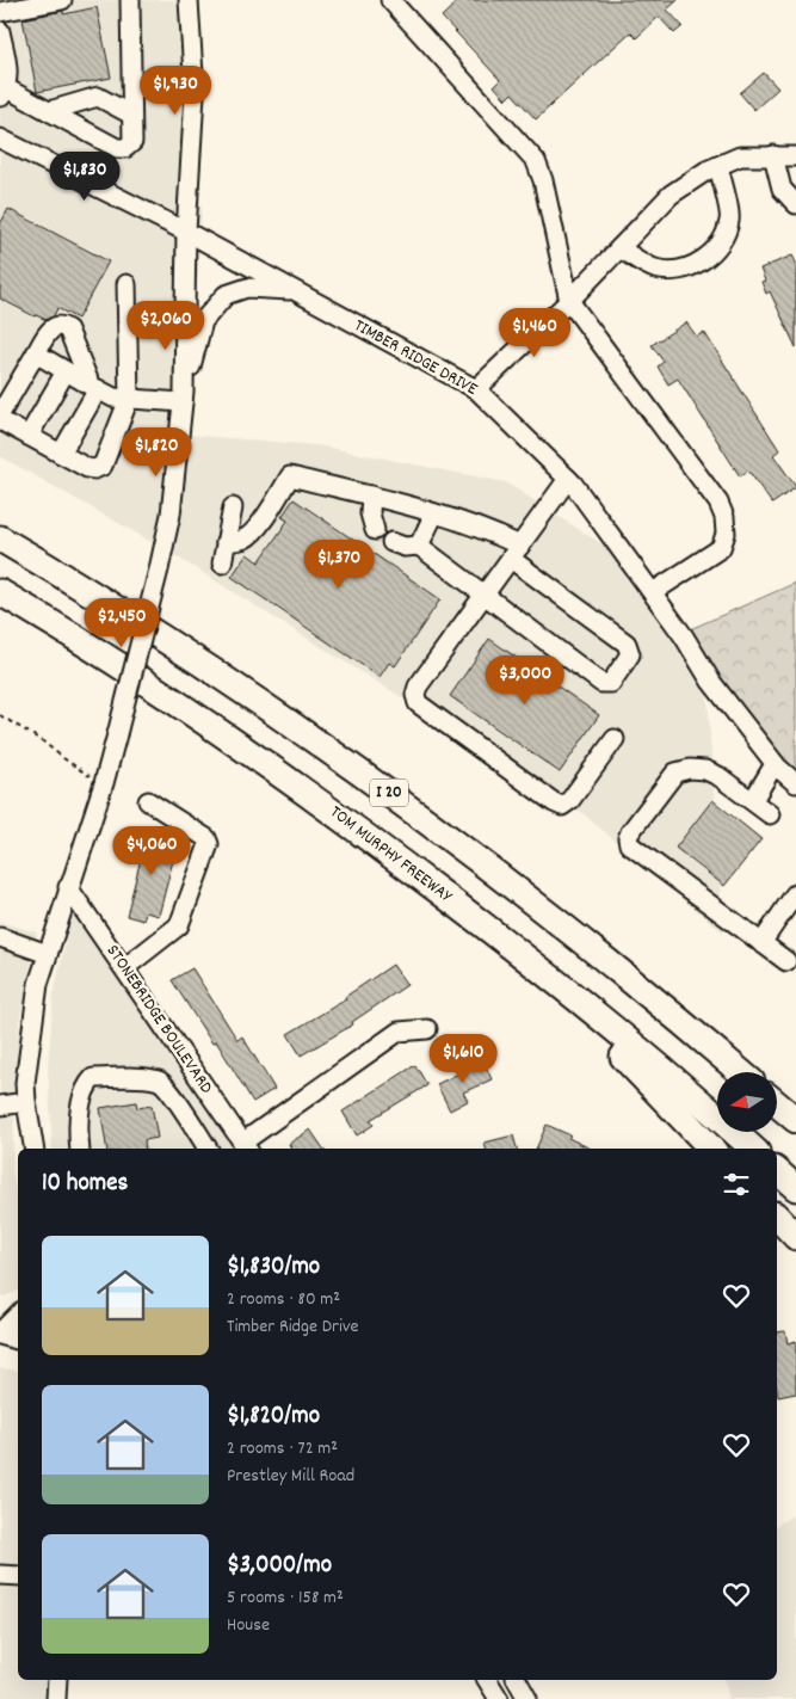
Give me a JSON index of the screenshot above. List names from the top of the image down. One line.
{"streets":{"highway":["I 20","TOM MURPHY FREEWAY"],"street":["TIMBER RIDGE DRIVE","STONEBRIDGE BOULEVARD"]},"north":"left","page":{"price":["$1,930","$1,830","$2,060","$1,460","$1,820","$1,370","$2,450","$3,000","$4,060","$1,610"],"heading":"10 homes","list":[{"name":"$1,830/mo","note":"2 rooms · 80 m² · Timber Ridge Drive"},{"name":"$1,820/mo","note":"2 rooms · 72 m² · Prestley Mill Road"},{"name":"$3,000/mo","note":"5 rooms · 158 m² · House"}]}}
